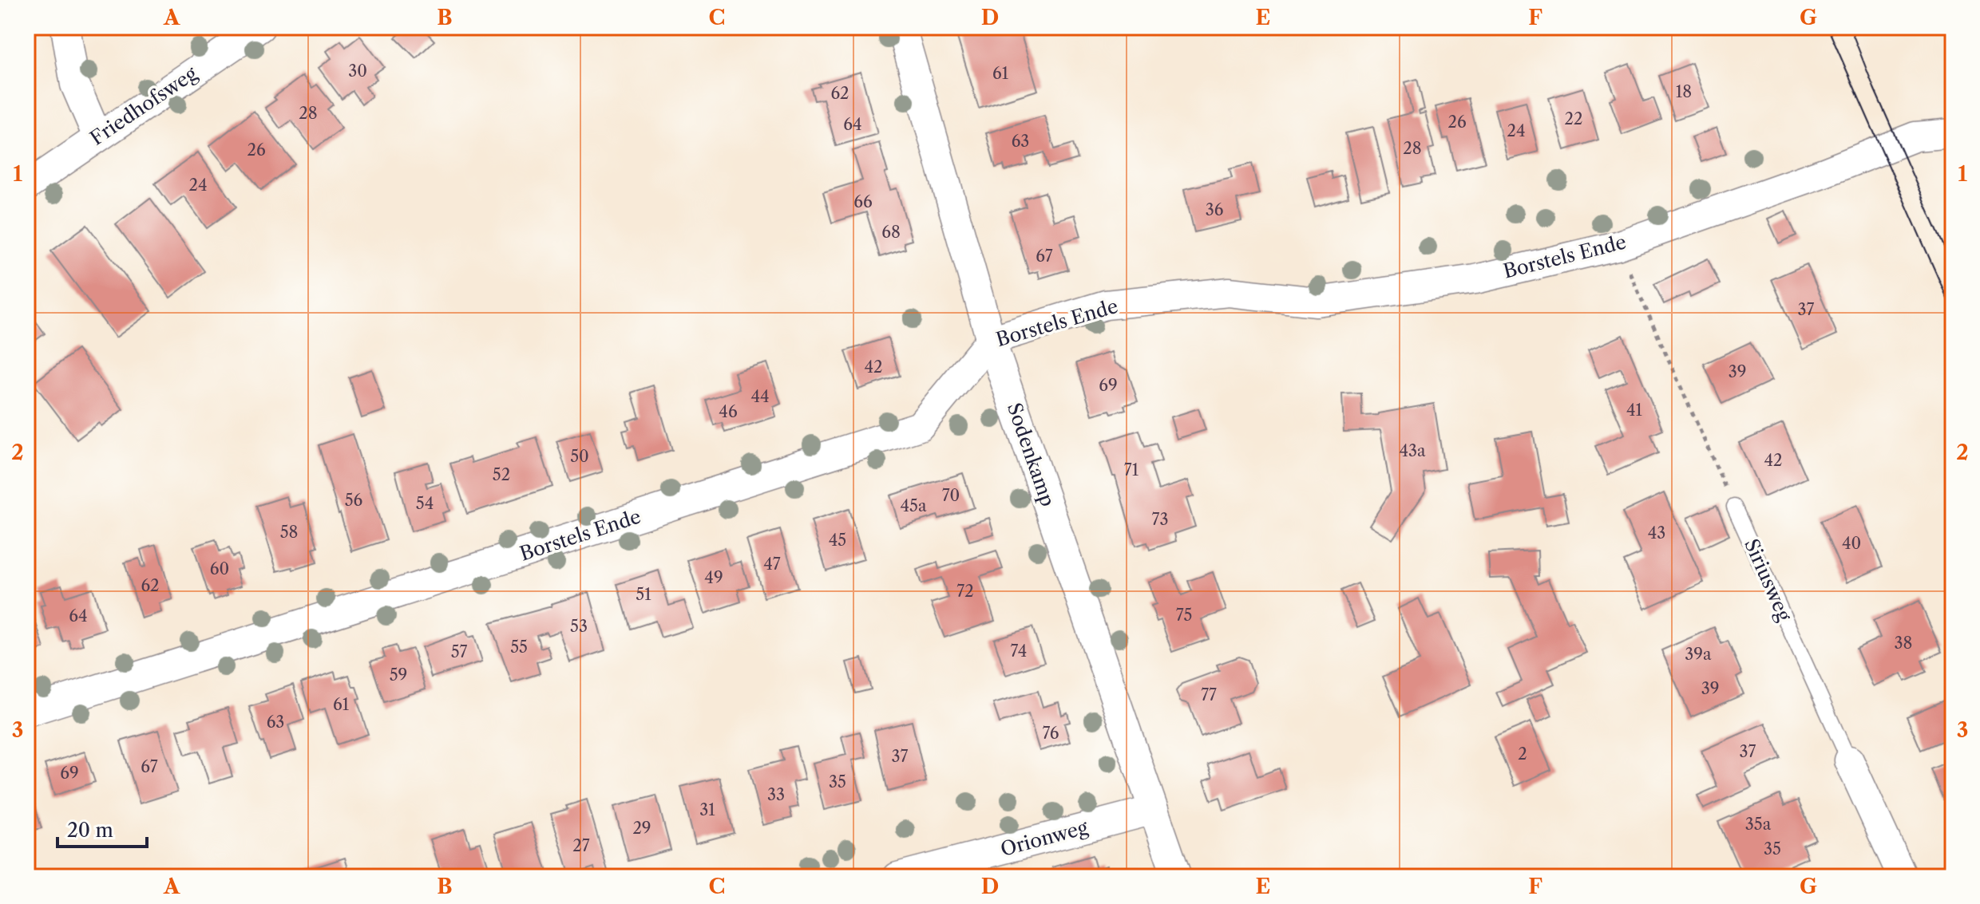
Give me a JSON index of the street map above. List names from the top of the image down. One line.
{"streets":{"street":["Friedhofsweg","Borstels Ende","Sodenkamp","Siriusweg","Orionweg"]},"crossings":[["Borstels Ende","Sodenkamp"],["Sodenkamp","Orionweg"]],"house_numbers":["30","61","18","62","28","22","26","64","24","63","28","26","24","66","36","68","67","37","42","39","69","44","41","46","43a","50","42","71","52","70","56","54","45a","73","58","43","45","40","47","60","49","62","72","51","75","64","53","38","55","74","57","39a","59","39","77","61","63","76","37","2","37","67","69","35","33","31","35a","29","27","35"],"scale_bar":"20 m","grid":{"columns":["A","B","C","D","E","F","G"],"rows":["1","2","3"]}}
